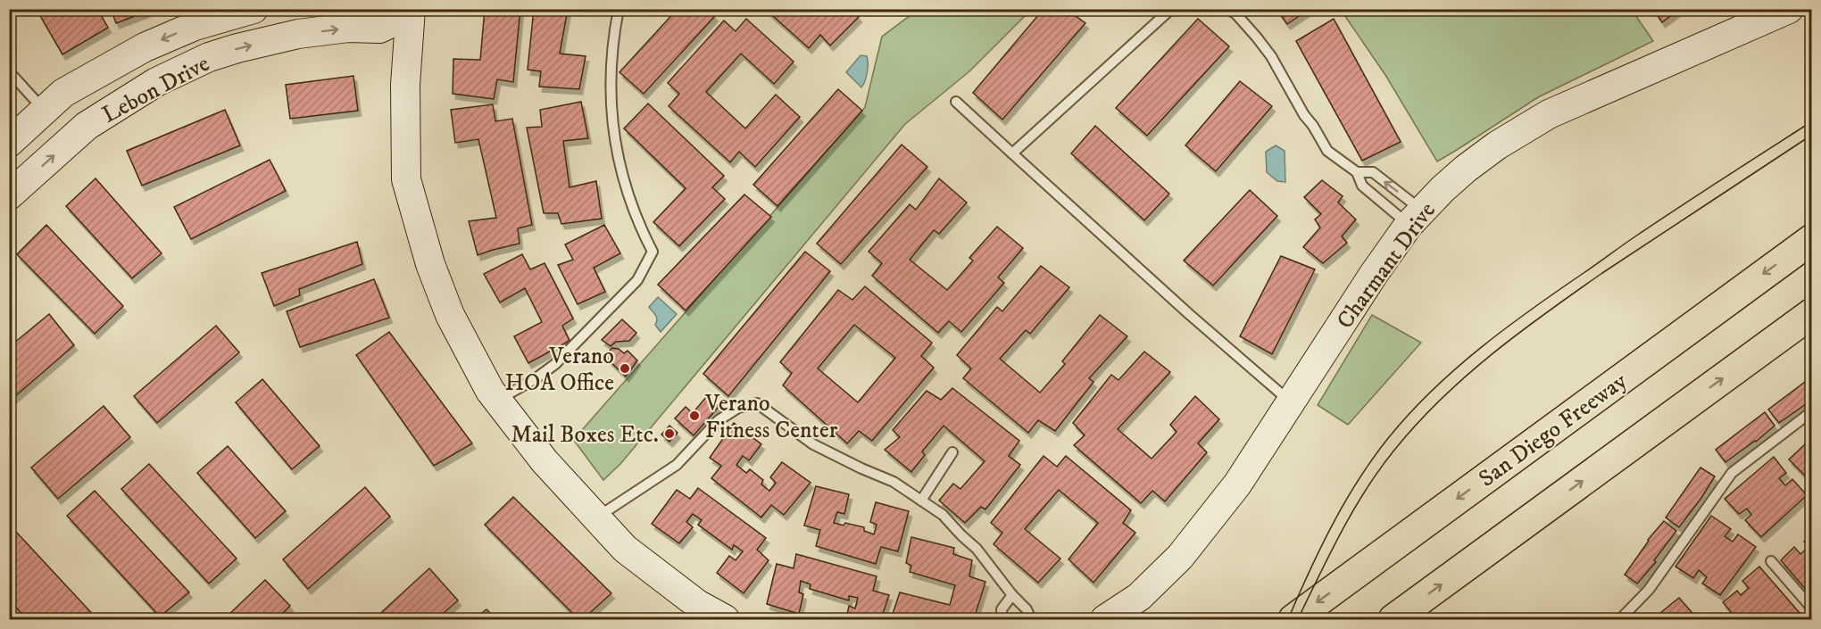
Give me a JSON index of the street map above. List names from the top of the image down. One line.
{"streets":{"highway":["San Diego Freeway"],"street":["Lebon Drive","Charmant Drive"]},"places":["Verano HOA Office","Verano Fitness Center","Mail Boxes Etc."]}
